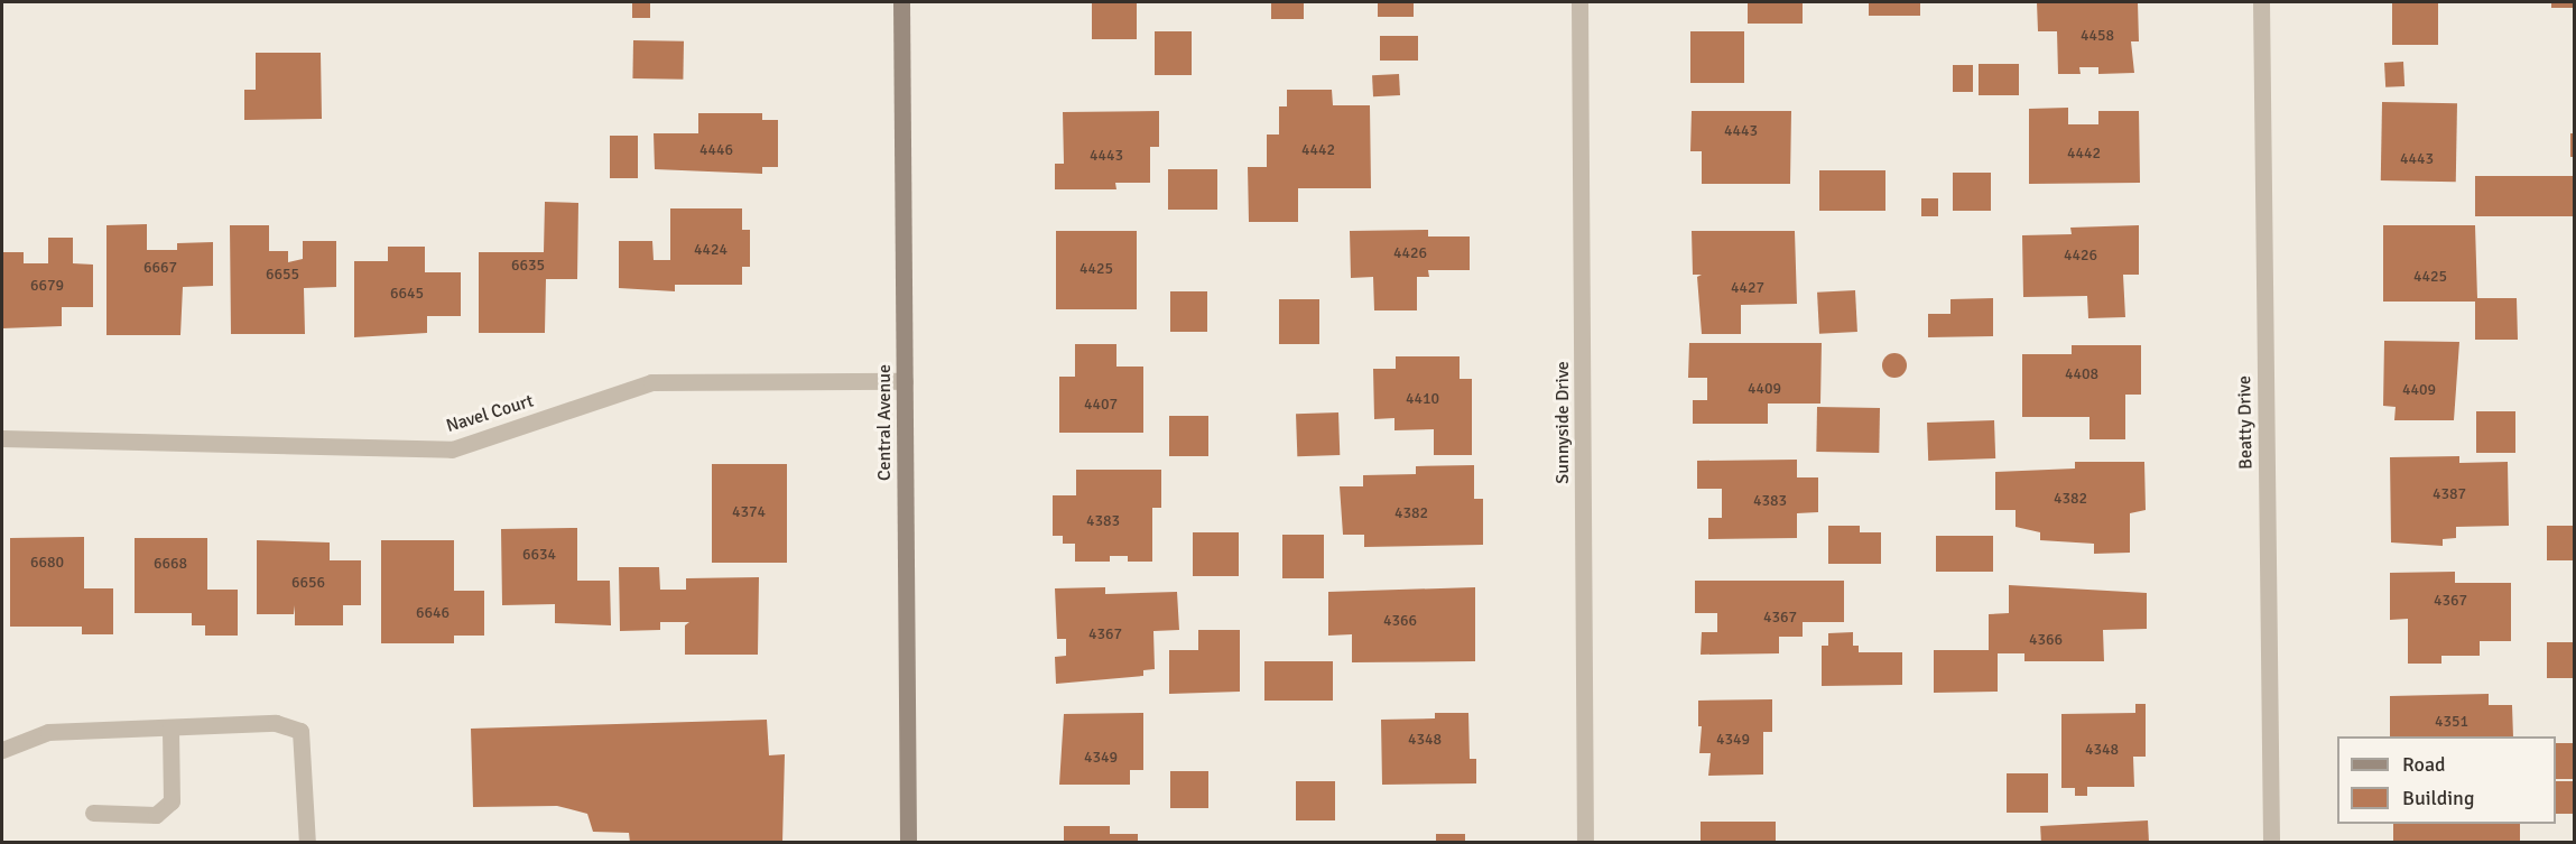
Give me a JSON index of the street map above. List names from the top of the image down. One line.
{"streets":{"main road":["Central Avenue"],"street":["Navel Court","Sunnyside Drive","Beatty Drive"]},"crossings":[["Navel Court","Central Avenue"]],"house_numbers":["4458","4443","4446","4442","4442","4443","4443","4424","4426","4426","6635","6667","4425","6655","4425","6679","4427","6645","4408","4409","4409","4410","4407","4387","4382","4383","4374","4382","4383","6634","6680","6668","6656","4367","6646","4367","4366","4367","4366","4351","4348","4349","4348","4349"],"legend":["Road","Building"]}
